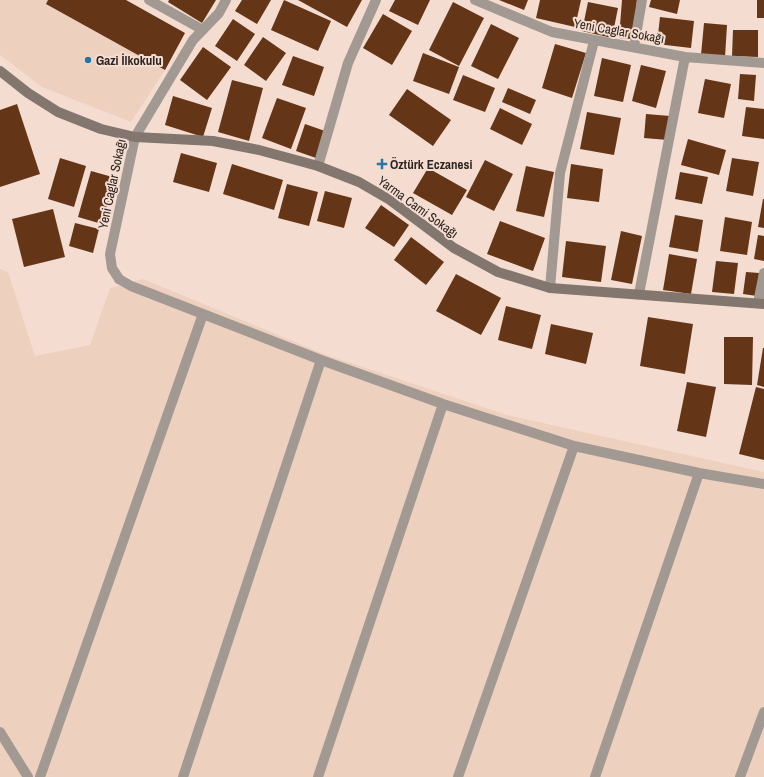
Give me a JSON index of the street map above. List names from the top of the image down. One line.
{"streets":{"street":["Yeni Caglar Sokağı","Yarma Cami Sokağı"]},"crossings":[["Yeni Caglar Sokağı","Yarma Cami Sokağı"]],"places":{"other":["Gazi İlkokulu"],"health":["Öztürk Eczanesi"]}}
